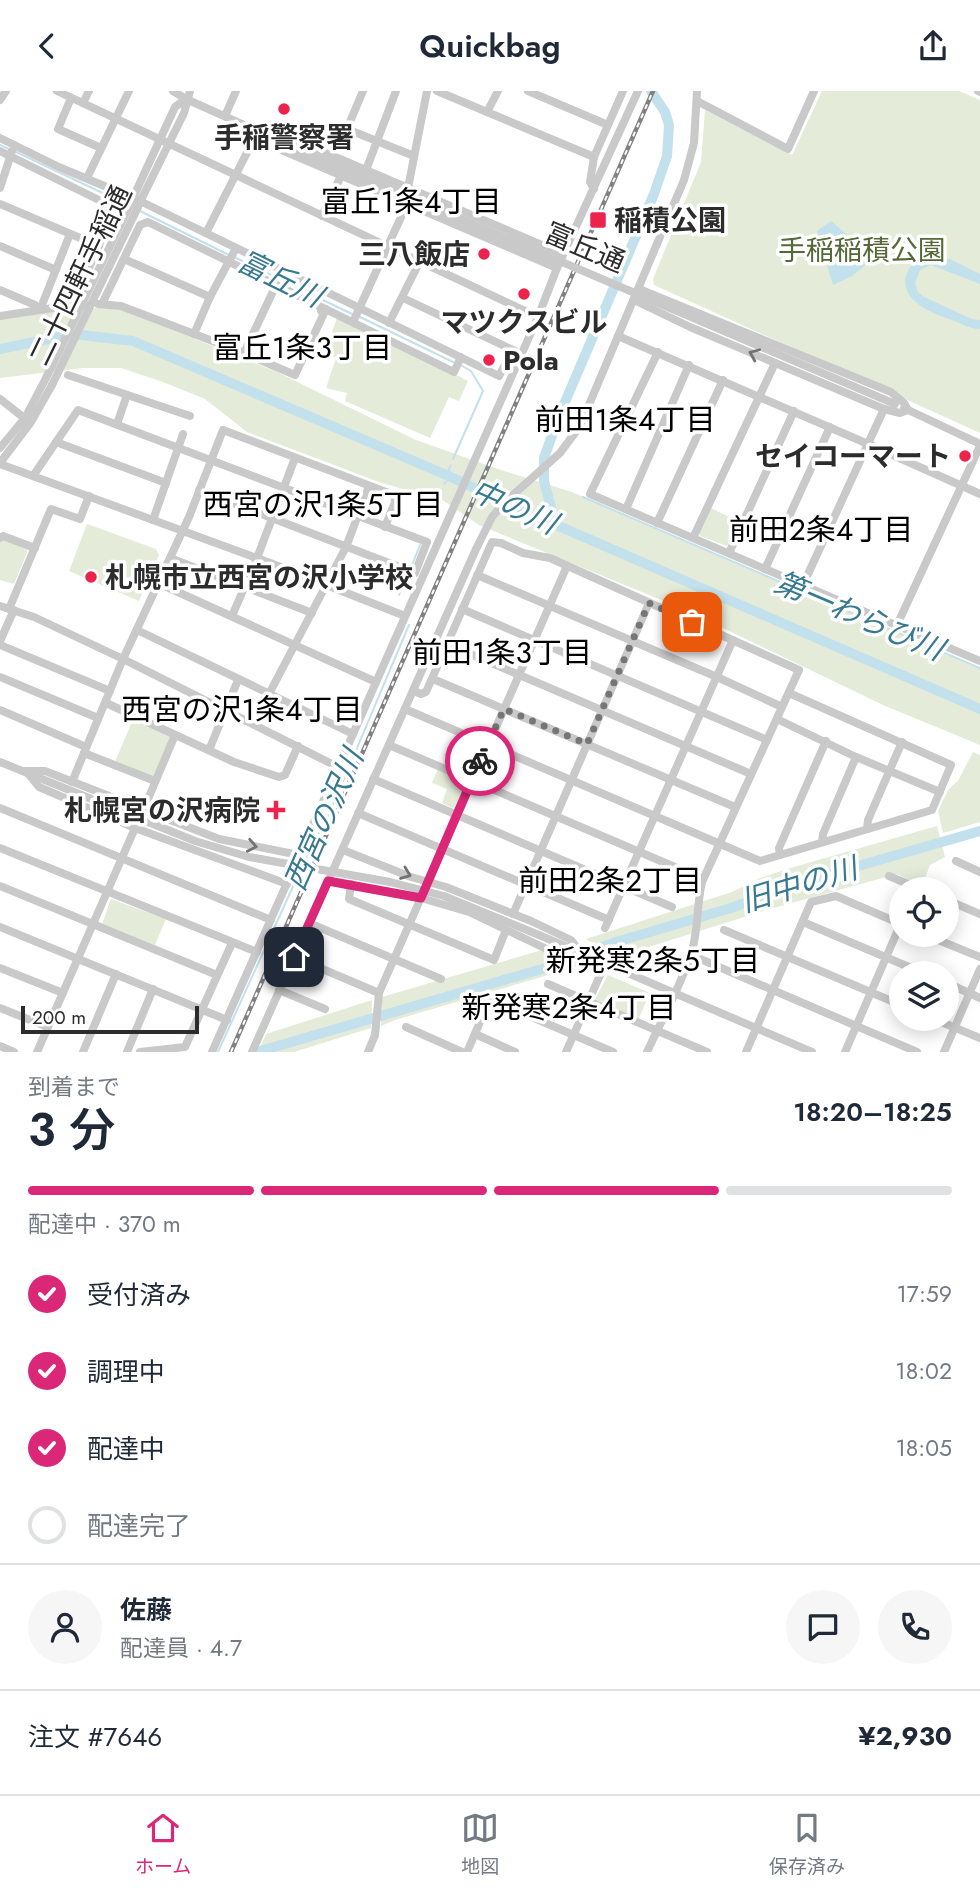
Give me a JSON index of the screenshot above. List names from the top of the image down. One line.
{"streets":{"street":["富丘通","二十四軒手稲通"]},"crossings":[["富丘通","二十四軒手稲通"]],"districts":["富丘1条4丁目","富丘1条3丁目","前田1条4丁目","西宮の沢1条5丁目","前田2条4丁目","前田1条3丁目","西宮の沢1条4丁目","前田2条2丁目","新発寒2条5丁目","新発寒2条4丁目"],"water":["富丘川","中の川","第一わらび川","西宮の沢川","旧中の川"],"parks":["手稲稲積公園"],"places":{"other":["手稲警察署","三八飯店","マツクスビル","Pola","セイコーマート","札幌市立西宮の沢小学校"],"transit":["稲積公園"],"health":["札幌宮の沢病院"]},"scale_bar":"200 m","page":{"header":"Quickbag","scale":"200 m","heading":["3 分","到着まで","18:20–18:25"],"panel":["佐藤","配達員 · 4.7","注文 #7646","¥2,930"],"bar":"配達中 · 370 m","list":[["受付済み","17:59"],["調理中","18:02"],["配達中","18:05"],"配達完了"],"tabs":["ホーム","地図","保存済み"]}}
